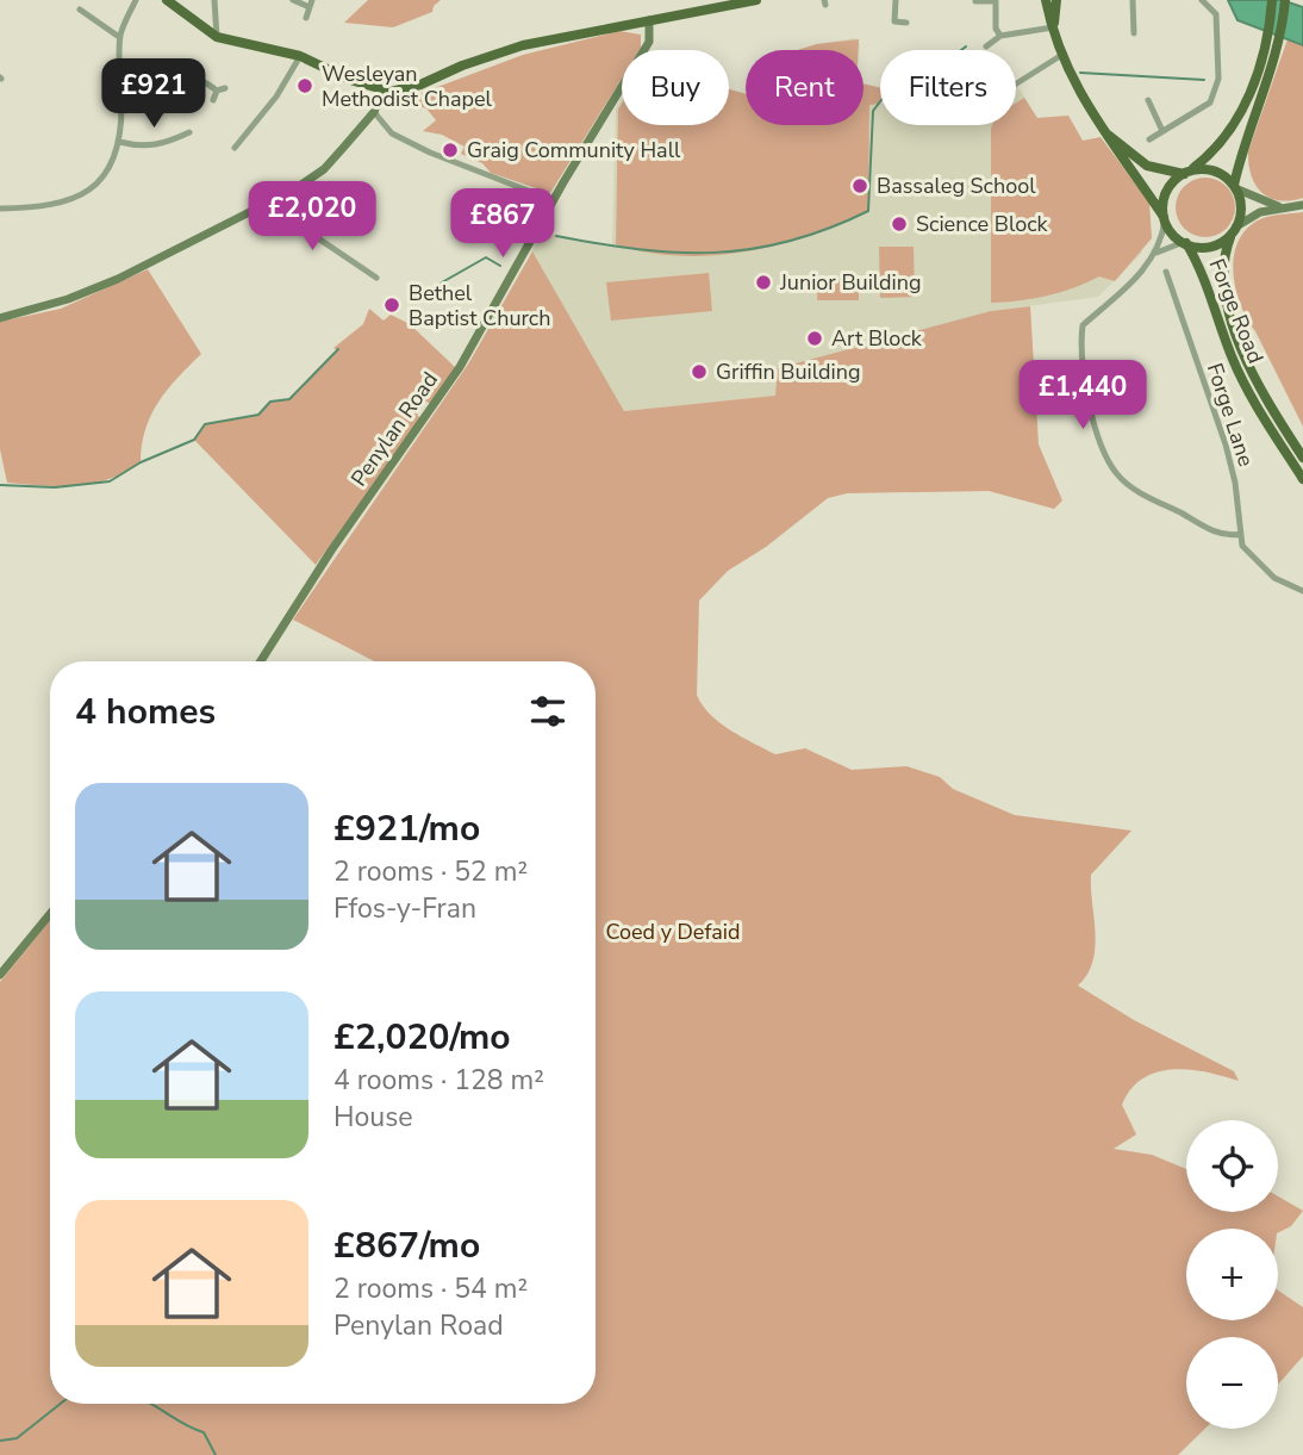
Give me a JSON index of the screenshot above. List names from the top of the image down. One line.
{"streets":{"main road":["Forge Road"],"street":["Forge Lane","Penylan Road"]},"parks":["Coed y Defaid"],"places":["Wesleyan Methodist Chapel","Graig Community Hall","Bassaleg School","Science Block","Junior Building","Bethel Baptist Church","Art Block","Griffin Building"],"page":{"chip":["Buy","Rent","Filters"],"price":["£921","£2,020","£867","£1,440"],"heading":"4 homes","list":[{"name":"£921/mo","note":"2 rooms · 52 m² · Ffos-y-Fran"},{"name":"£2,020/mo","note":"4 rooms · 128 m² · House"},{"name":"£867/mo","note":"2 rooms · 54 m² · Penylan Road"}],"map_buttons":["+","−"]}}
